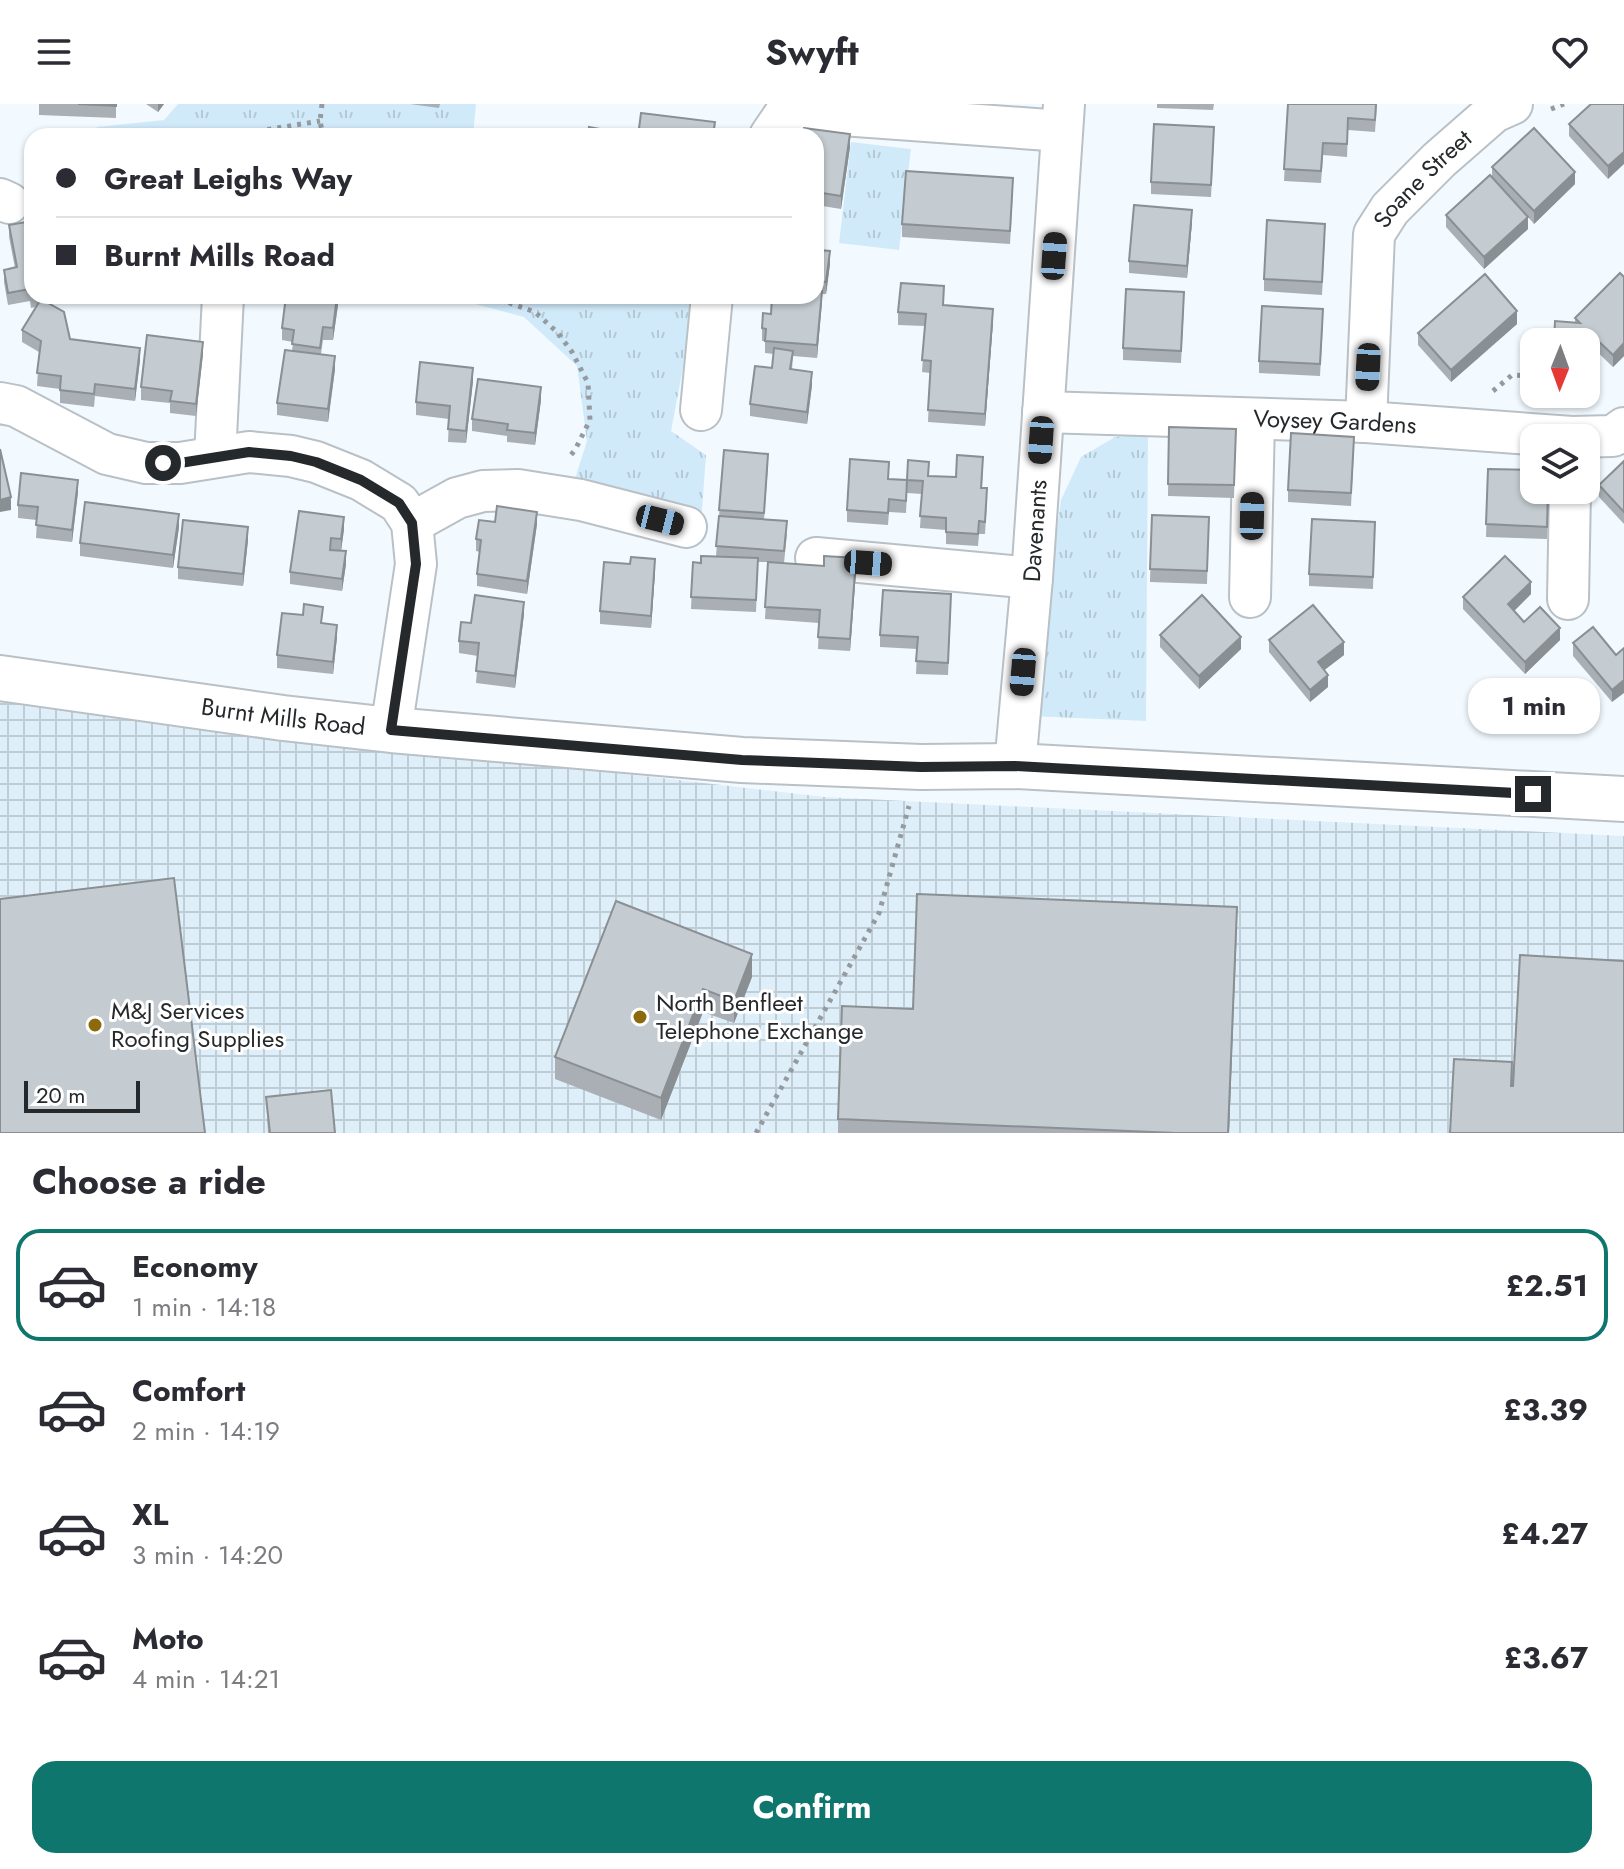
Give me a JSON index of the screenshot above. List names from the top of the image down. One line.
{"streets":{"street":["Soane Street","Voysey Gardens","Davenants","Burnt Mills Road"]},"crossings":[["Soane Street","Voysey Gardens"],["Voysey Gardens","Davenants"],["Davenants","Burnt Mills Road"]],"places":["North Benfleet Telephone Exchange","M&J Services Roofing Supplies"],"scale_bar":"20 m","north":"bottom","page":{"header":"Swyft","banner":["Great Leighs Way","Burnt Mills Road"],"bubble":"1 min","scale":"20 m","heading":"Choose a ride","list":[{"name":"Economy","note":"1 min · 14:18","value":"£2.51"},{"name":"Comfort","note":"2 min · 14:19","value":"£3.39"},{"name":"XL","note":"3 min · 14:20","value":"£4.27"},{"name":"Moto","note":"4 min · 14:21","value":"£3.67"}],"buttons":"Confirm"}}
